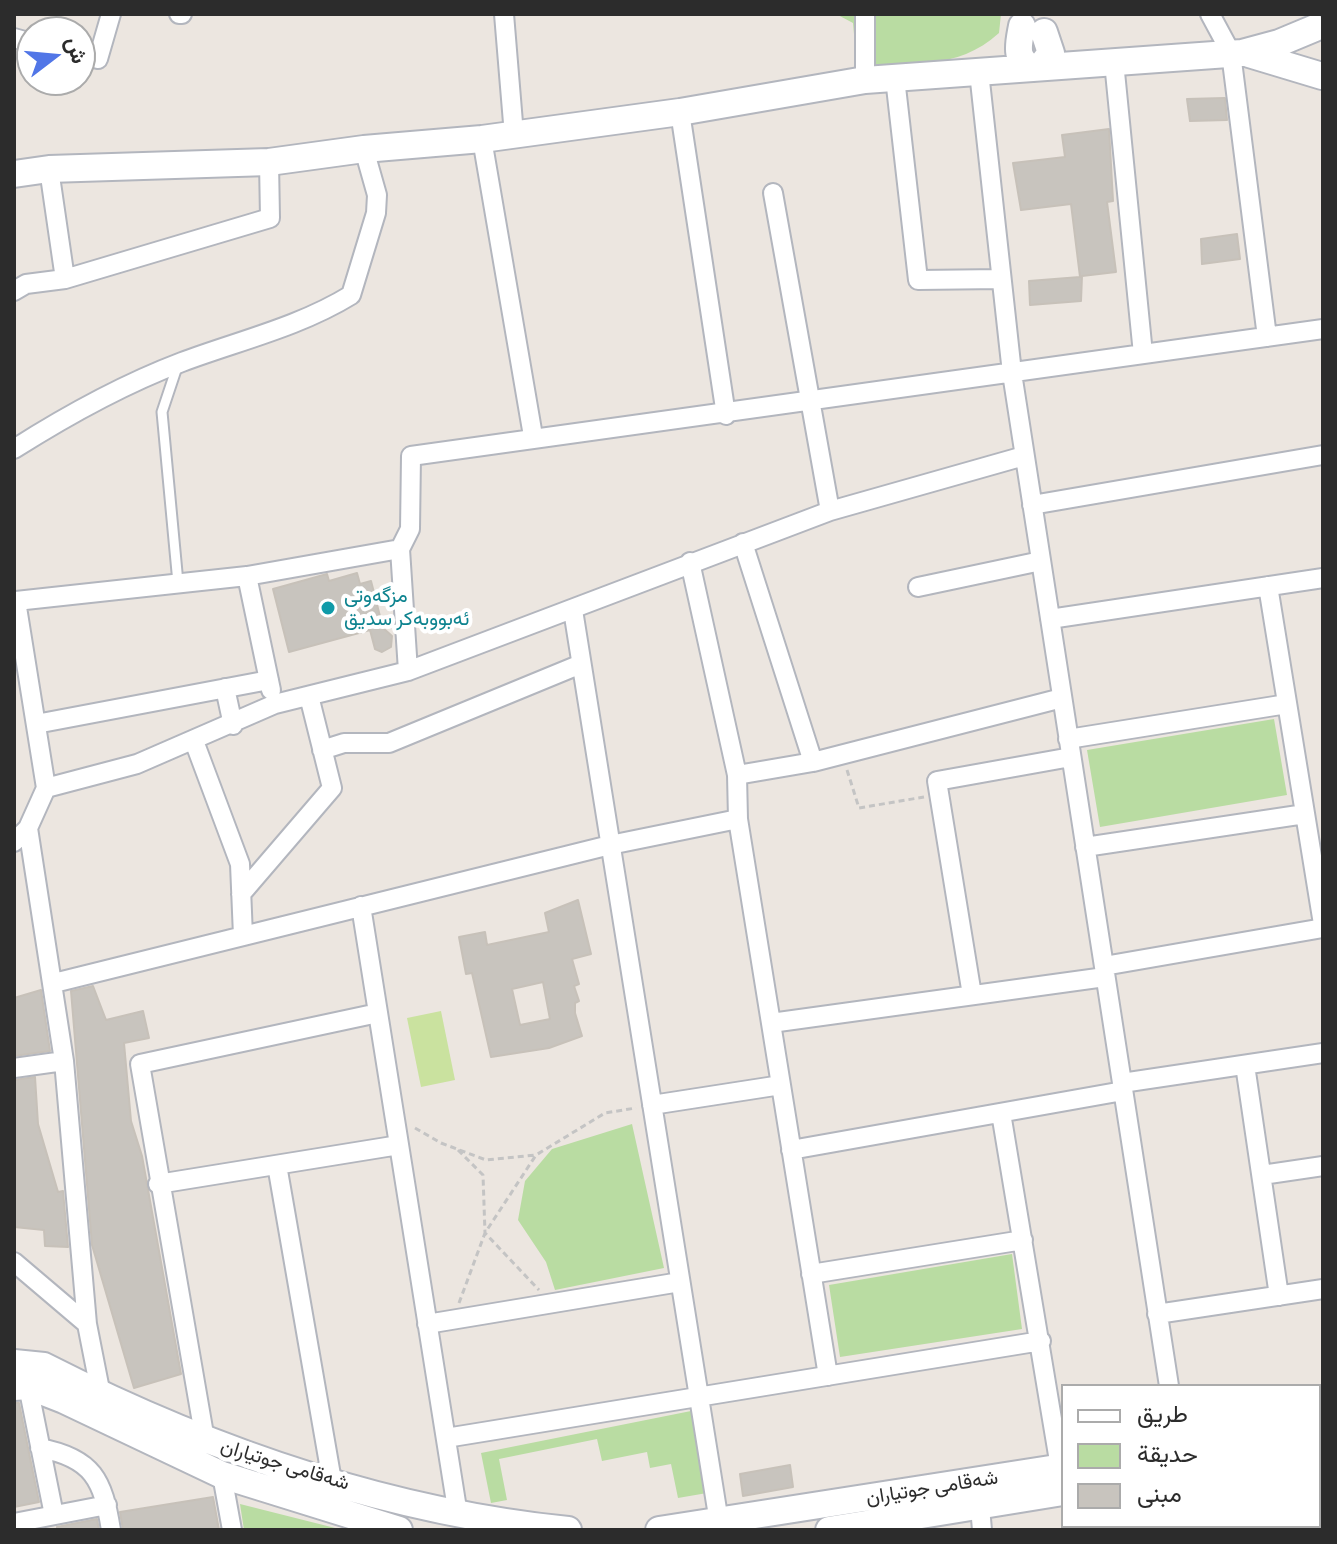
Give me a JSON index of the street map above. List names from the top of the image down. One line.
{"streets":{"main road":["شەقامی جوتیاران"]},"places":["مزگەوتی ئەبووبەکر سدیق"],"legend":["طريق","حديقة","مبنى"],"north":"right"}
